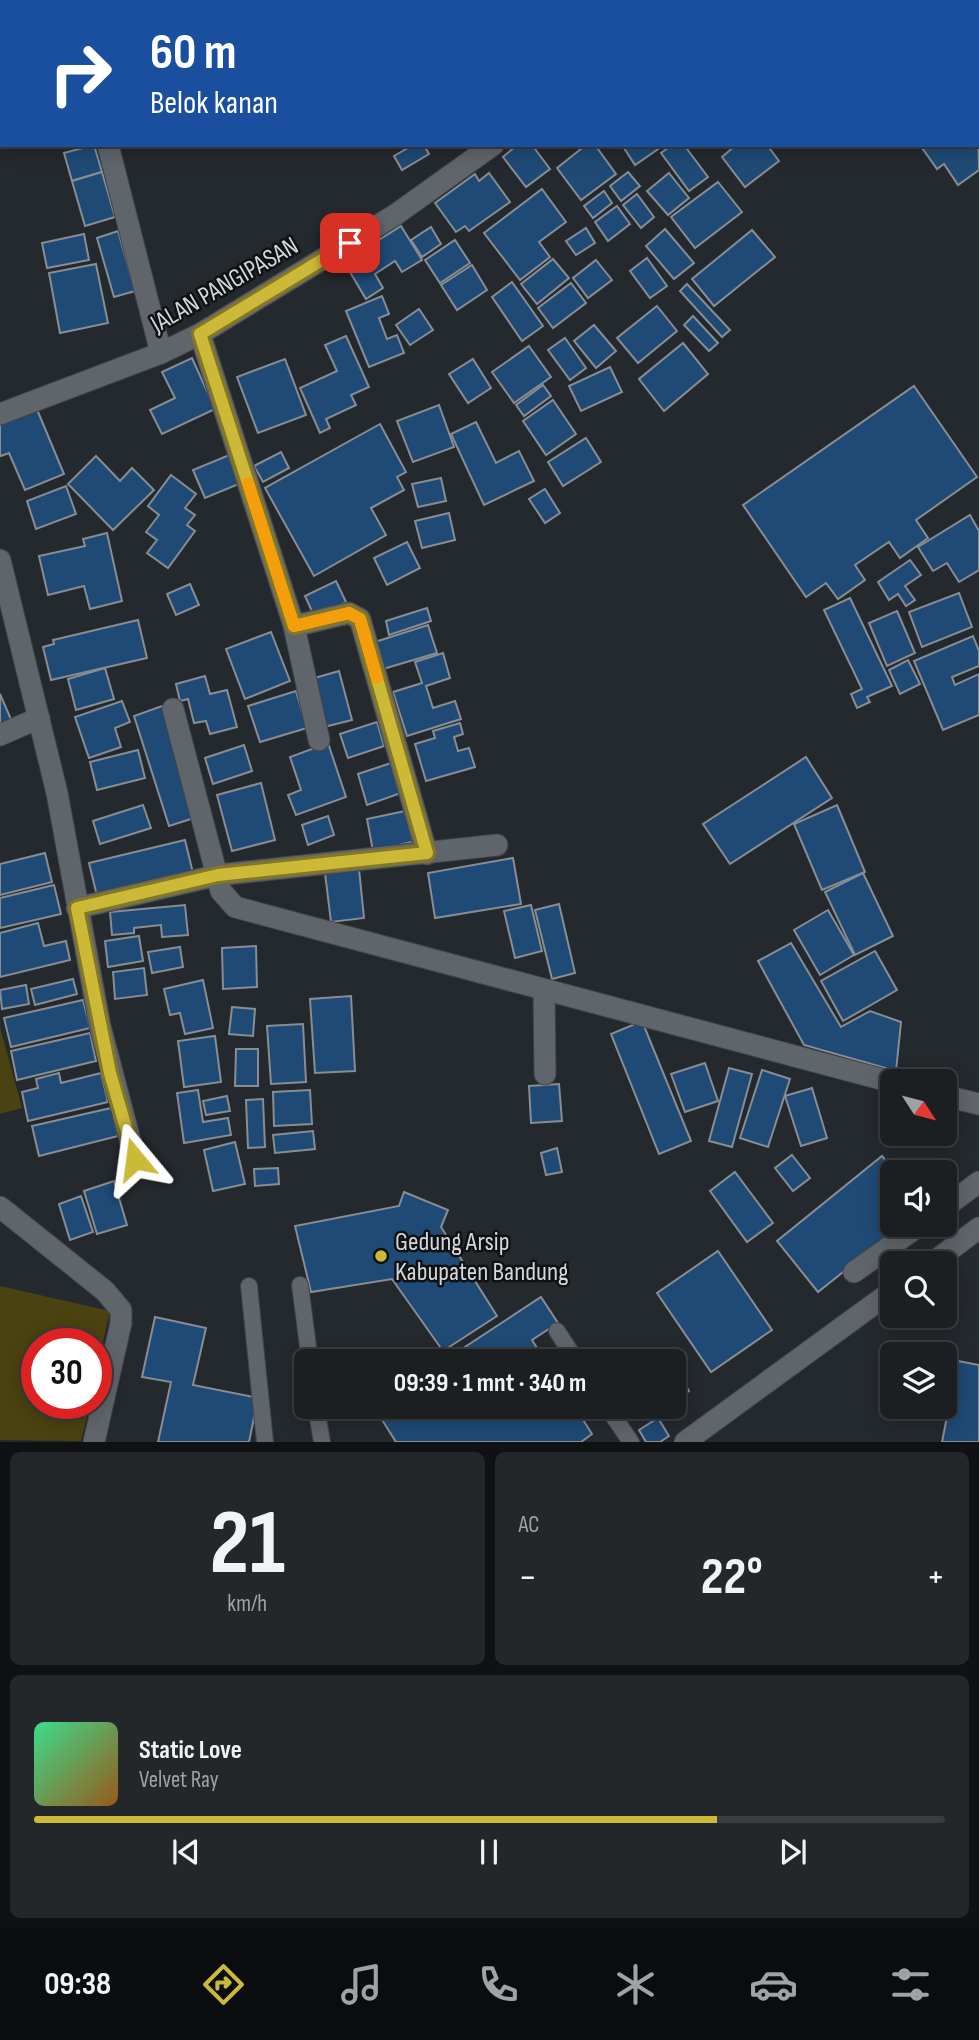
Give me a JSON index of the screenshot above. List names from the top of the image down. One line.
{"streets":{"street":["JALAN PANGIPASAN"]},"places":["Gedung Arsip Kabupaten Bandung"],"north":"bottom right","page":{"turn":["60 m","Belok kanan"],"limit":"30","trip":"09:39 · 1 mnt · 340 m","tile":[["21","km/h"],"AC"],"heat":["−","22°","+"],"song":["Static Love","Velvet Ray"],"tabs":"09:38"}}
